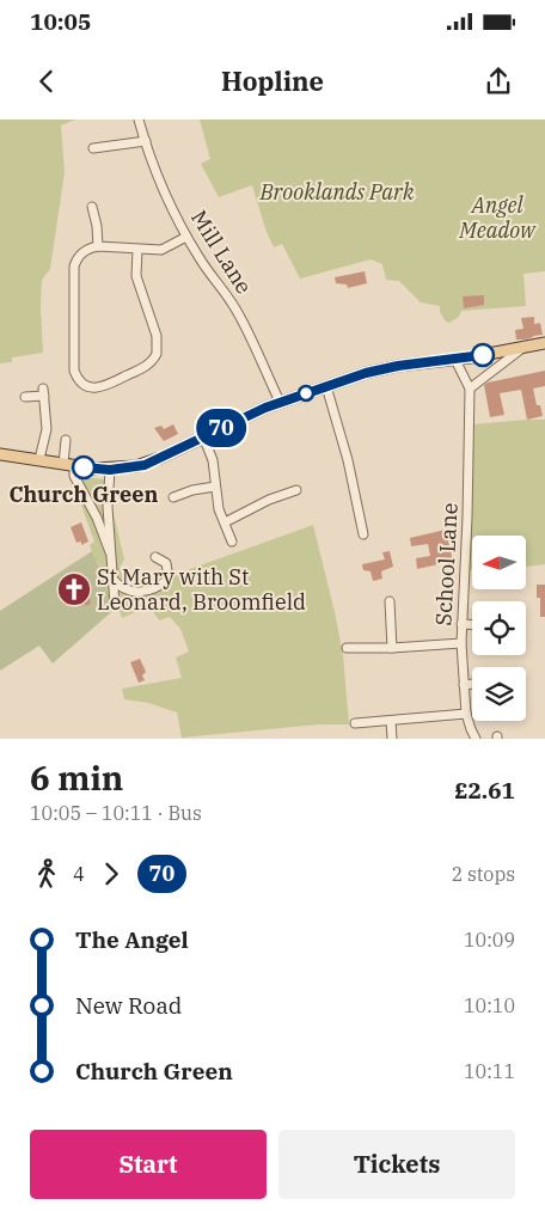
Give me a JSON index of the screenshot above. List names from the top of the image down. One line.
{"streets":{"street":["Mill Lane","School Lane"]},"parks":["Brooklands Park","Angel Meadow"],"places":{"other":["Church Green"],"church":["St Mary with St Leonard, Broomfield"]},"lines":["bus line 70"],"north":"left","page":{"status":"10:05","header":"Hopline","on_map":"70","heading":["6 min","10:05 – 10:11 · Bus","£2.61"],"legs":["4","70","2 stops"],"list":[{"name":"The Angel","value":"10:09"},{"name":"New Road","value":"10:10"},{"name":"Church Green","value":"10:11"}],"buttons":["Start","Tickets"]}}
